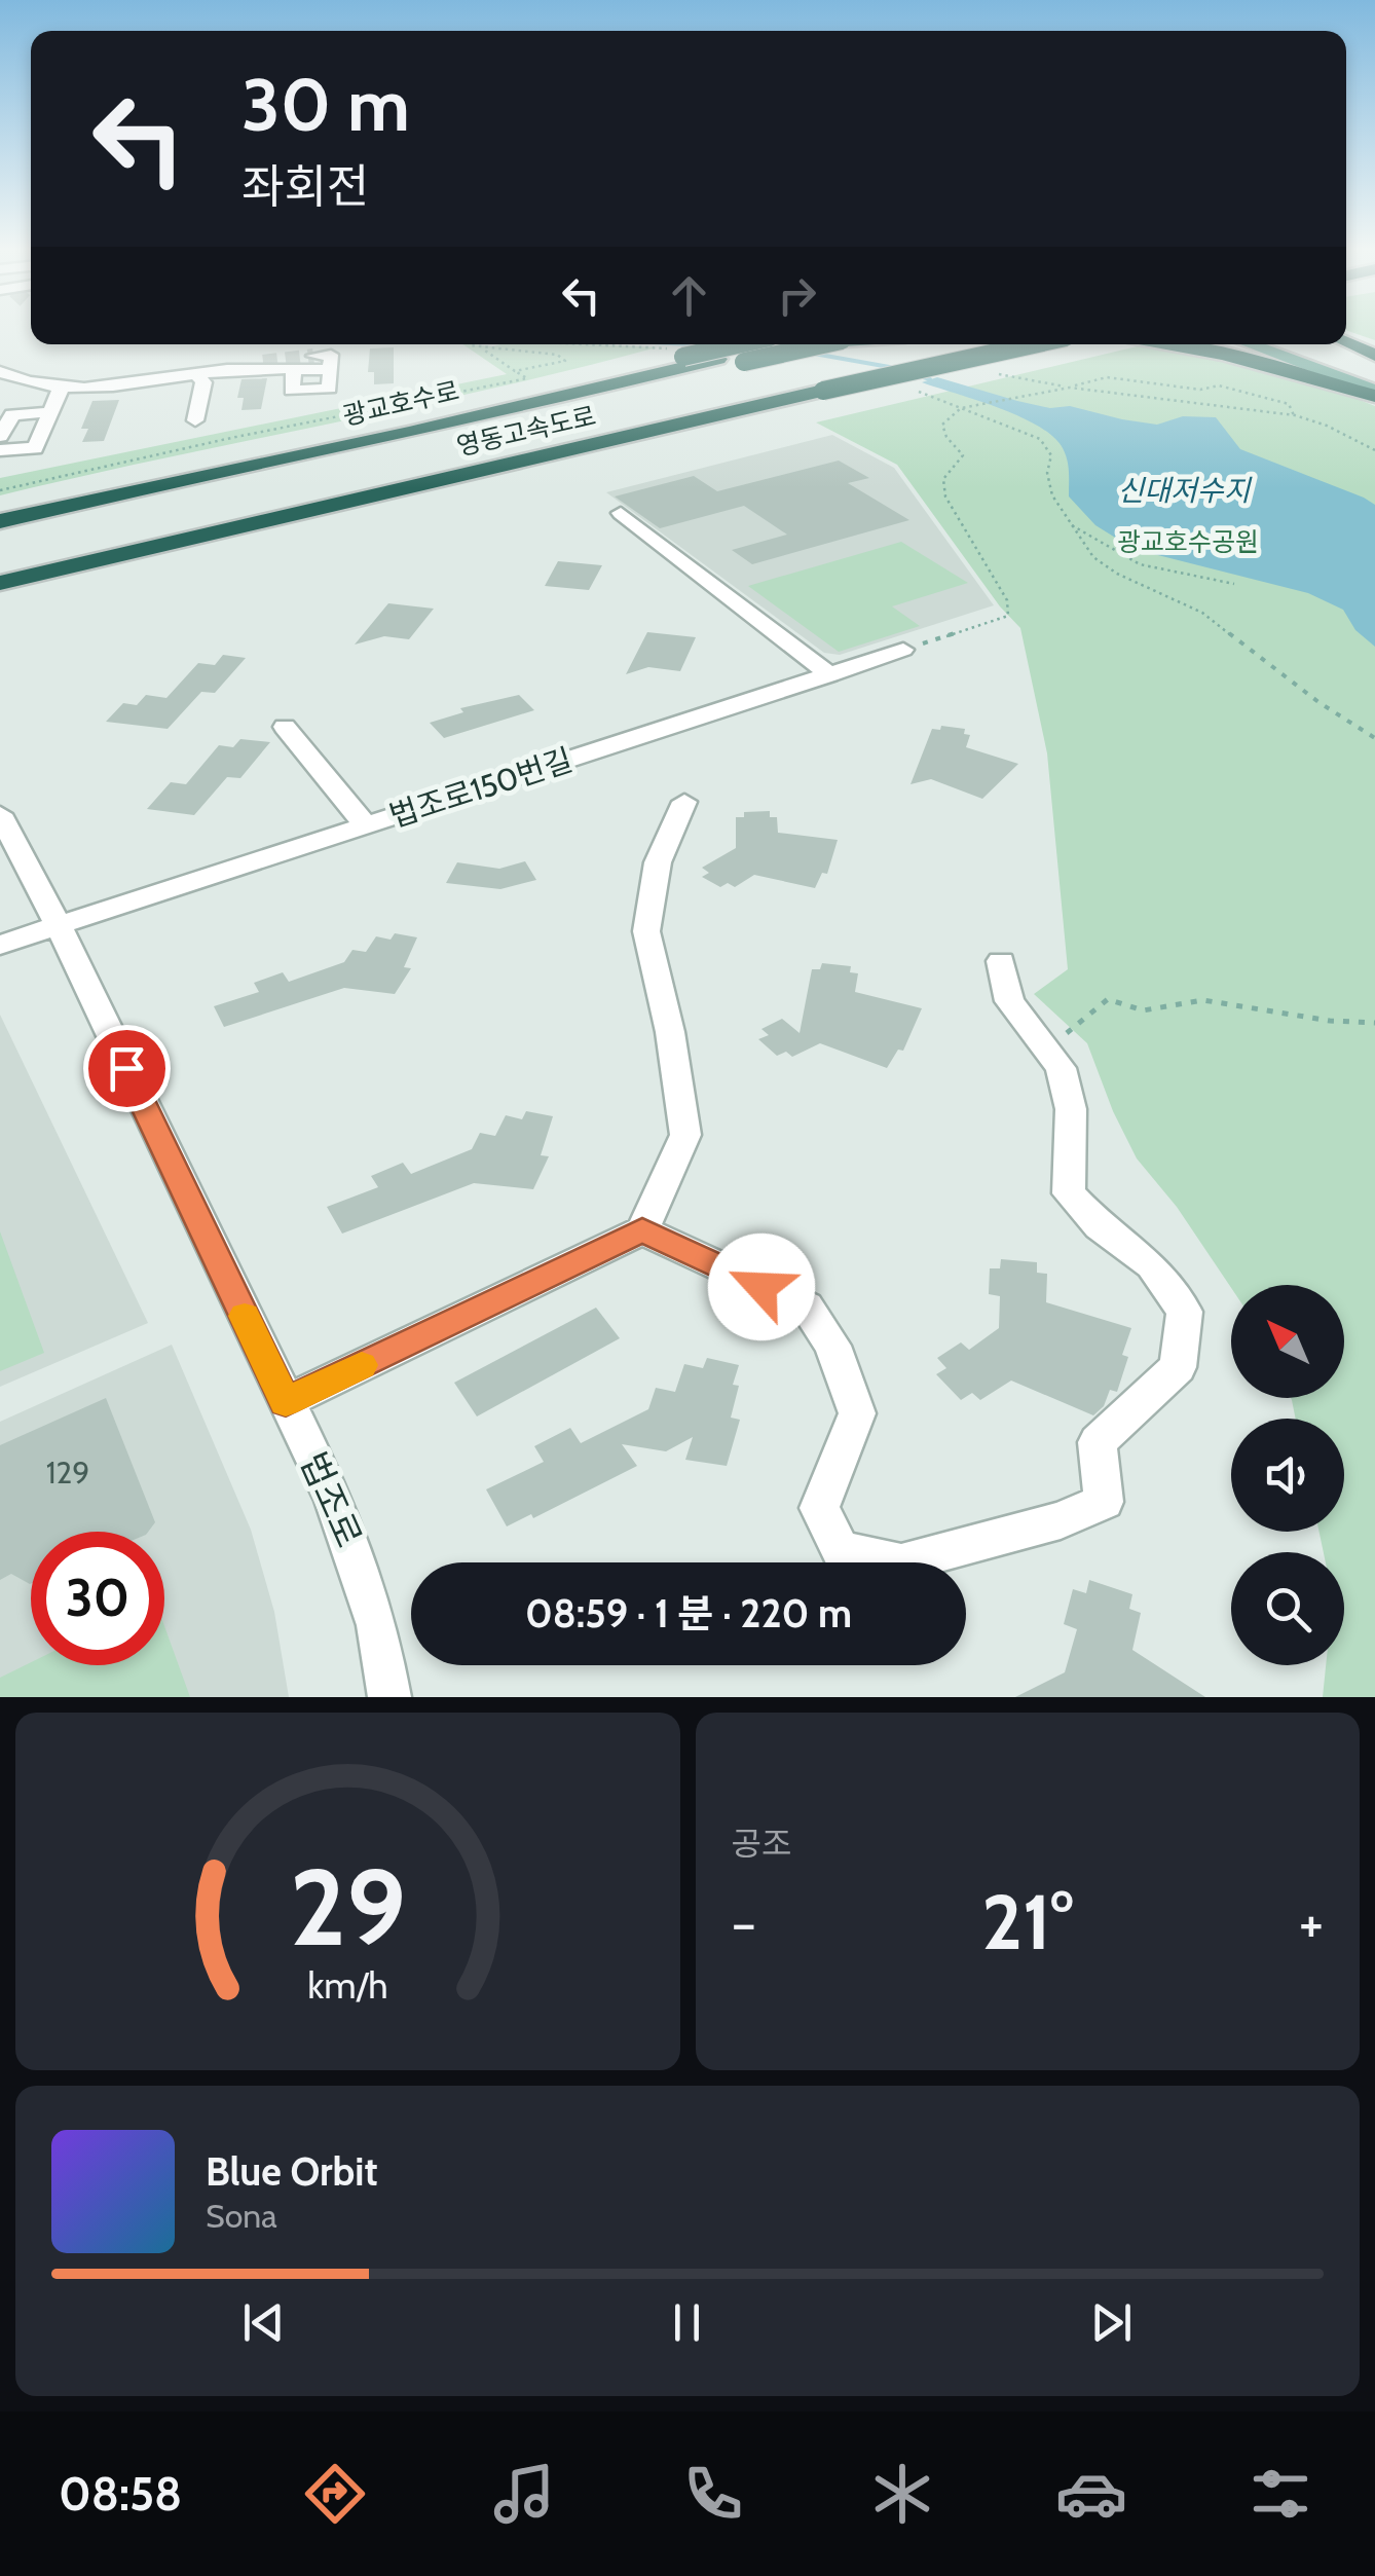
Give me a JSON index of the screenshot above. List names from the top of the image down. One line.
{"streets":{"highway":["광교호수로","영동고속도로"],"street":["법조로150번길","법조로"]},"crossings":[["법조로150번길","법조로"]],"water":["신대저수지"],"parks":["광교호수공원"],"house_numbers":["129"],"north":"top left","page":{"turn":["30 m","좌회전"],"limit":"30","trip":"08:59 · 1 분 · 220 m","tile":"공조","heat":["−","21°","+"],"song":["Blue Orbit","Sona"],"tabs":"08:58","gauge":["29","km/h"]}}
